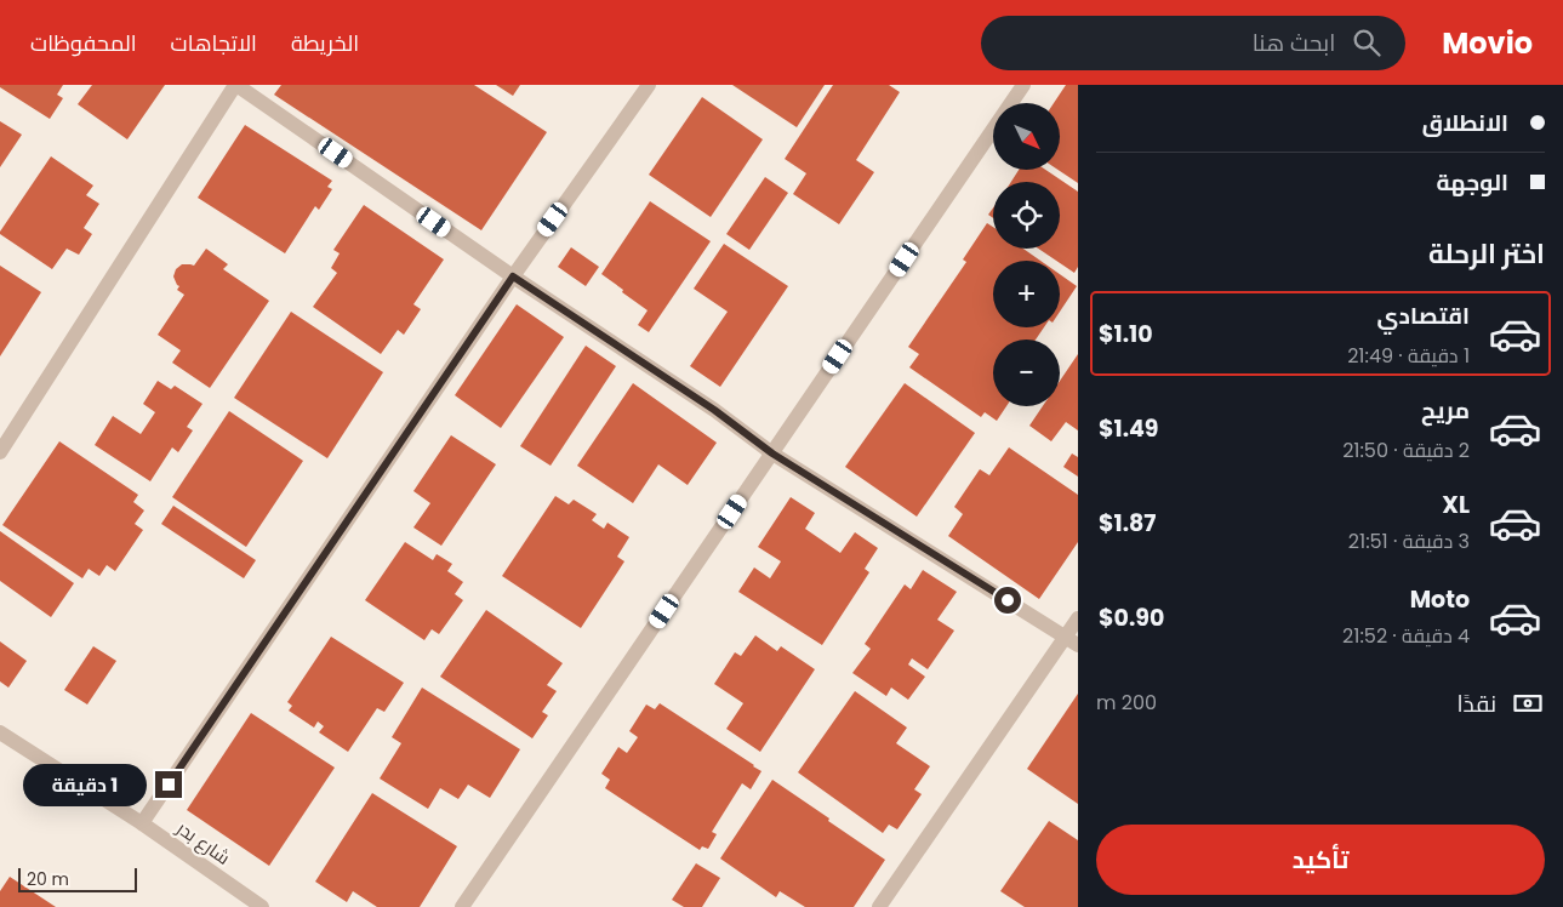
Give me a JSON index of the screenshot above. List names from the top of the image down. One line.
{"streets":{"street":["شارع بدر"]},"scale_bar":"20 m","north":"bottom right","page":{"header":"Movio","search":"ابحث هنا","nav":["الخريطة","الاتجاهات","المحفوظات"],"banner":["الانطلاق","الوجهة"],"map_buttons":["+","−"],"heading":"اختر الرحلة","list":[{"name":"اقتصادي","note":"1 دقيقة · 21:49","value":"$1.10"},{"name":"مريح","note":"2 دقيقة · 21:50","value":"$1.49"},{"name":"XL","note":"3 دقيقة · 21:51","value":"$1.87"},{"name":"Moto","note":"4 دقيقة · 21:52","value":"$0.90"}],"pay":["نقدًا","200 m"],"bubble":"1 دقيقة","buttons":"تأكيد","scale":"20 m"}}
